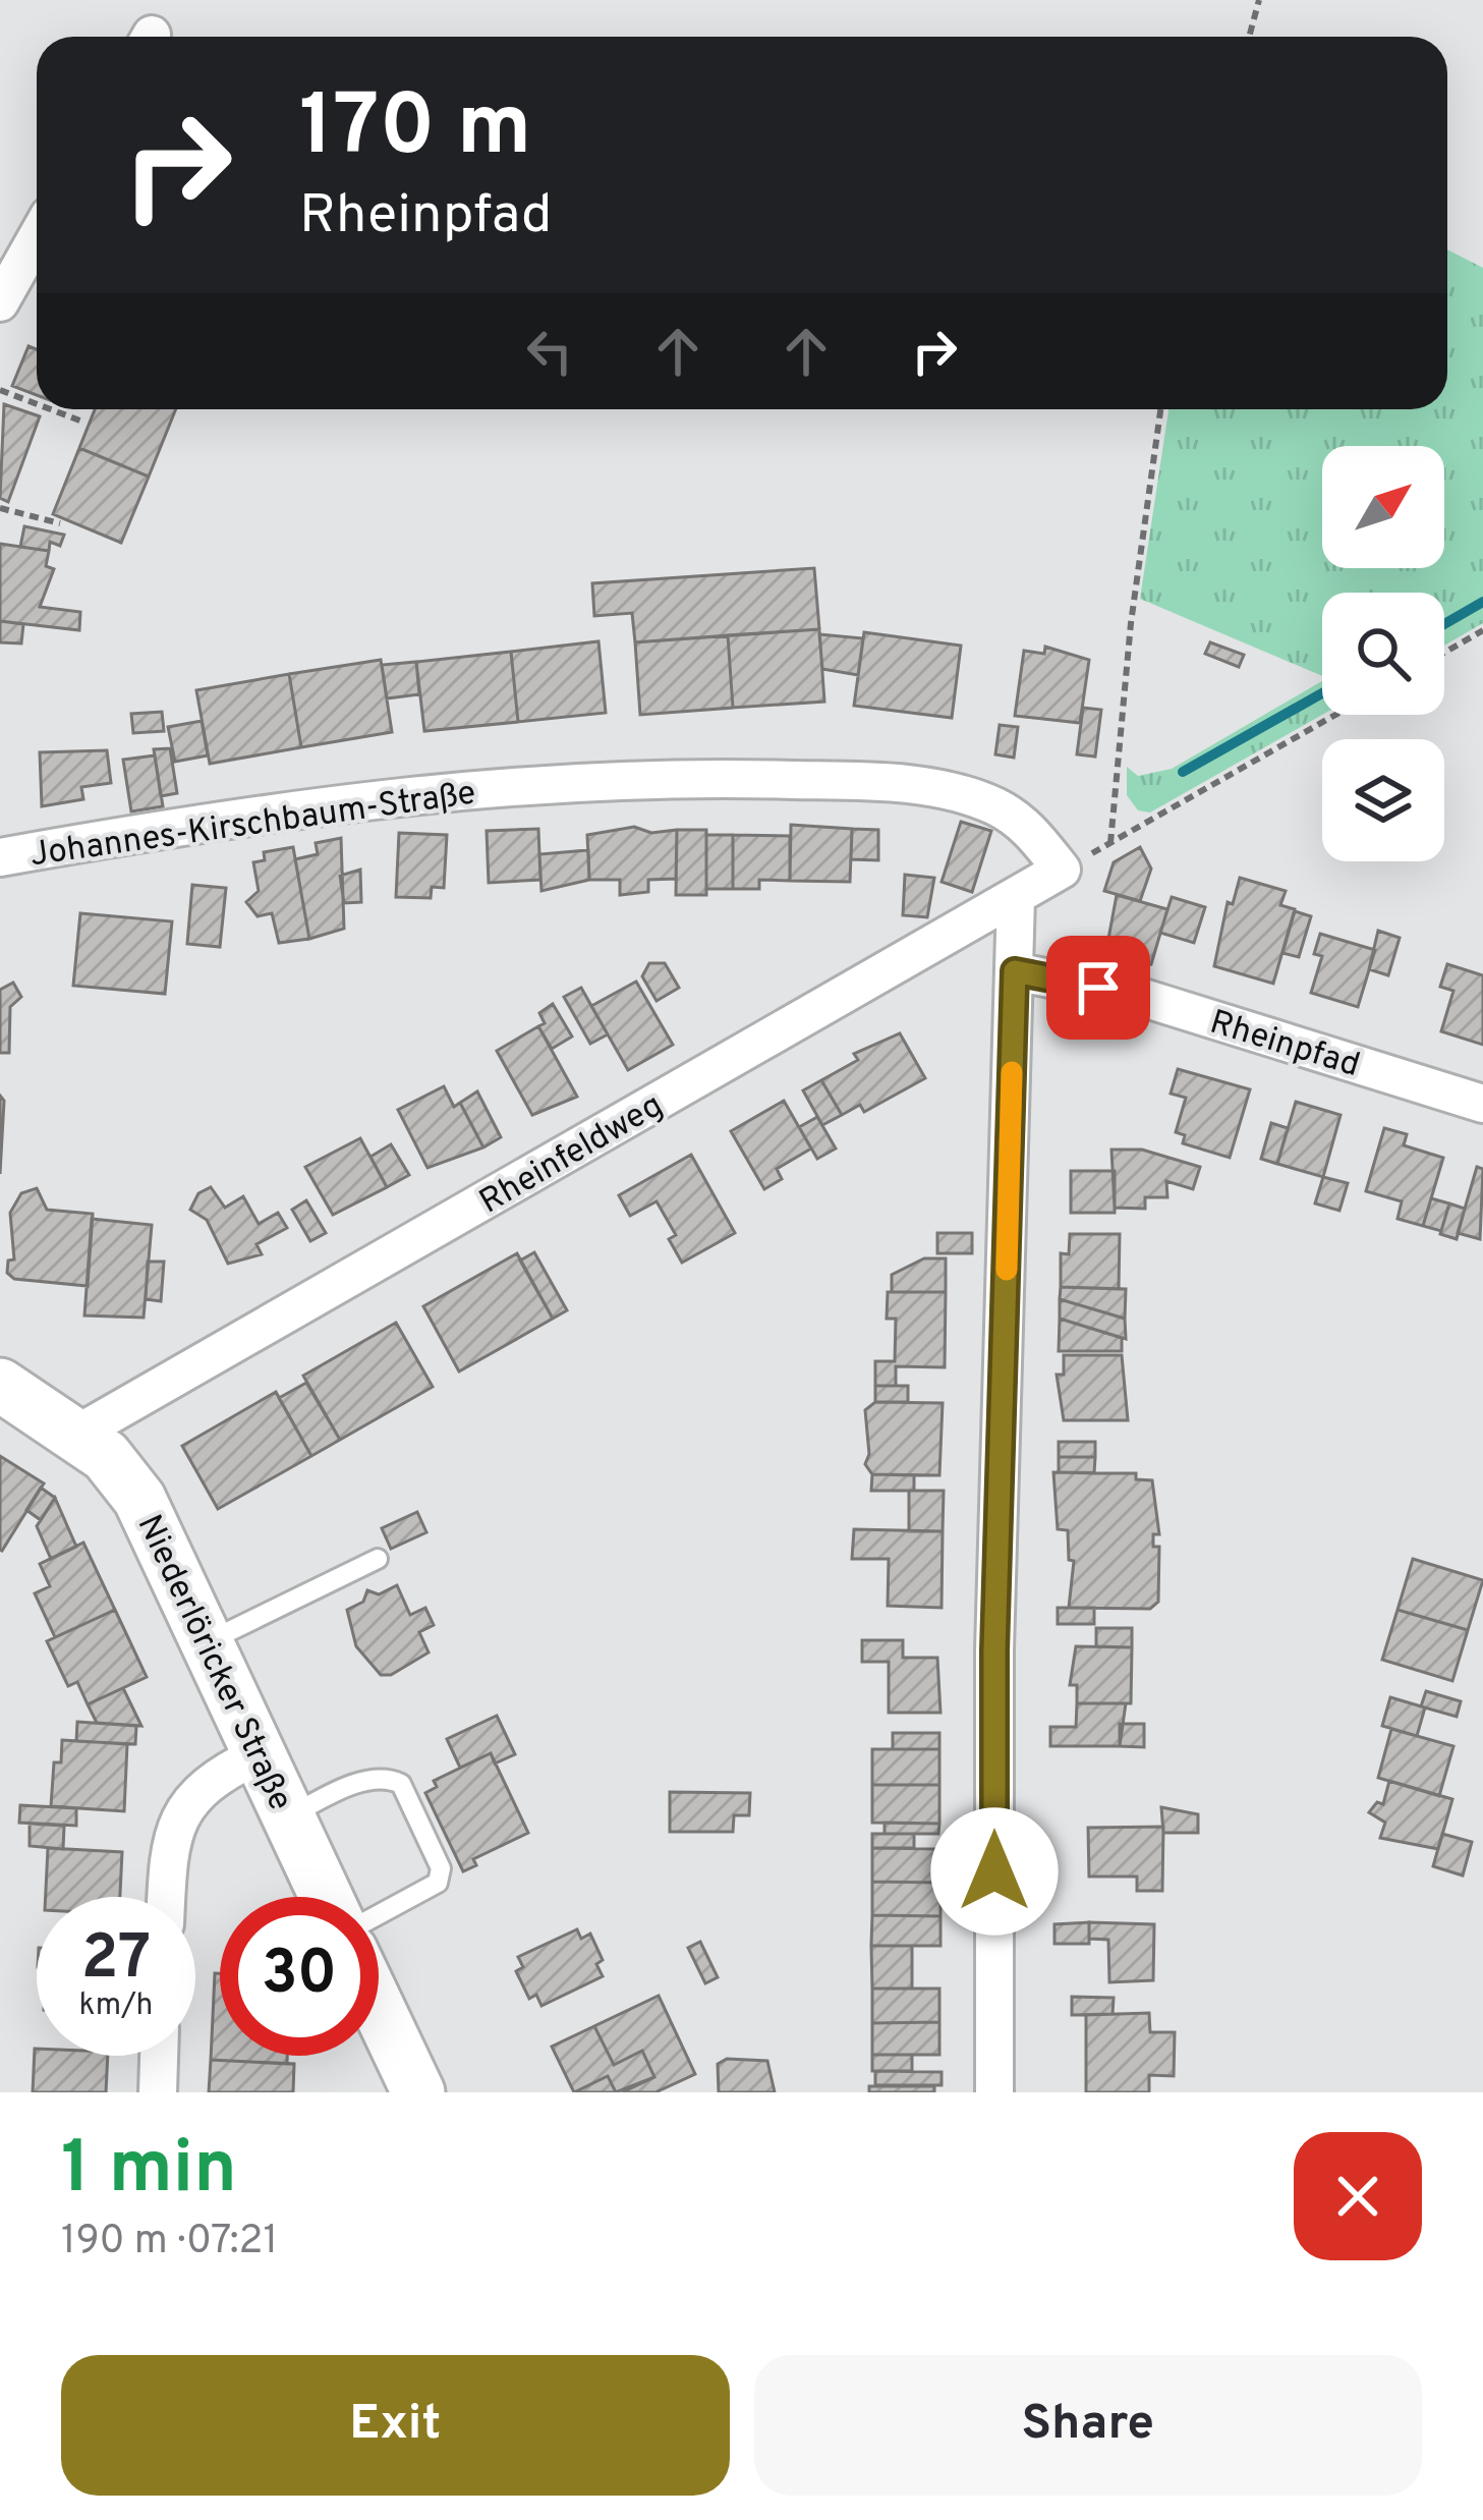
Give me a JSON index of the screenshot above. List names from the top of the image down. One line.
{"streets":{"main road":["Niederlöricker Straße"],"street":["Johannes-Kirschbaum-Straße","Rheinpfad","Rheinfeldweg"]},"crossings":[["Johannes-Kirschbaum-Straße","Rheinfeldweg"],["Rheinfeldweg","Niederlöricker Straße"]],"north":"top right","page":{"turn":["170 m","Rheinpfad"],"speed":"27 km/h","limit":"30","heading":["1 min","190 m · 07:21"],"buttons":["Exit","Share"]}}
